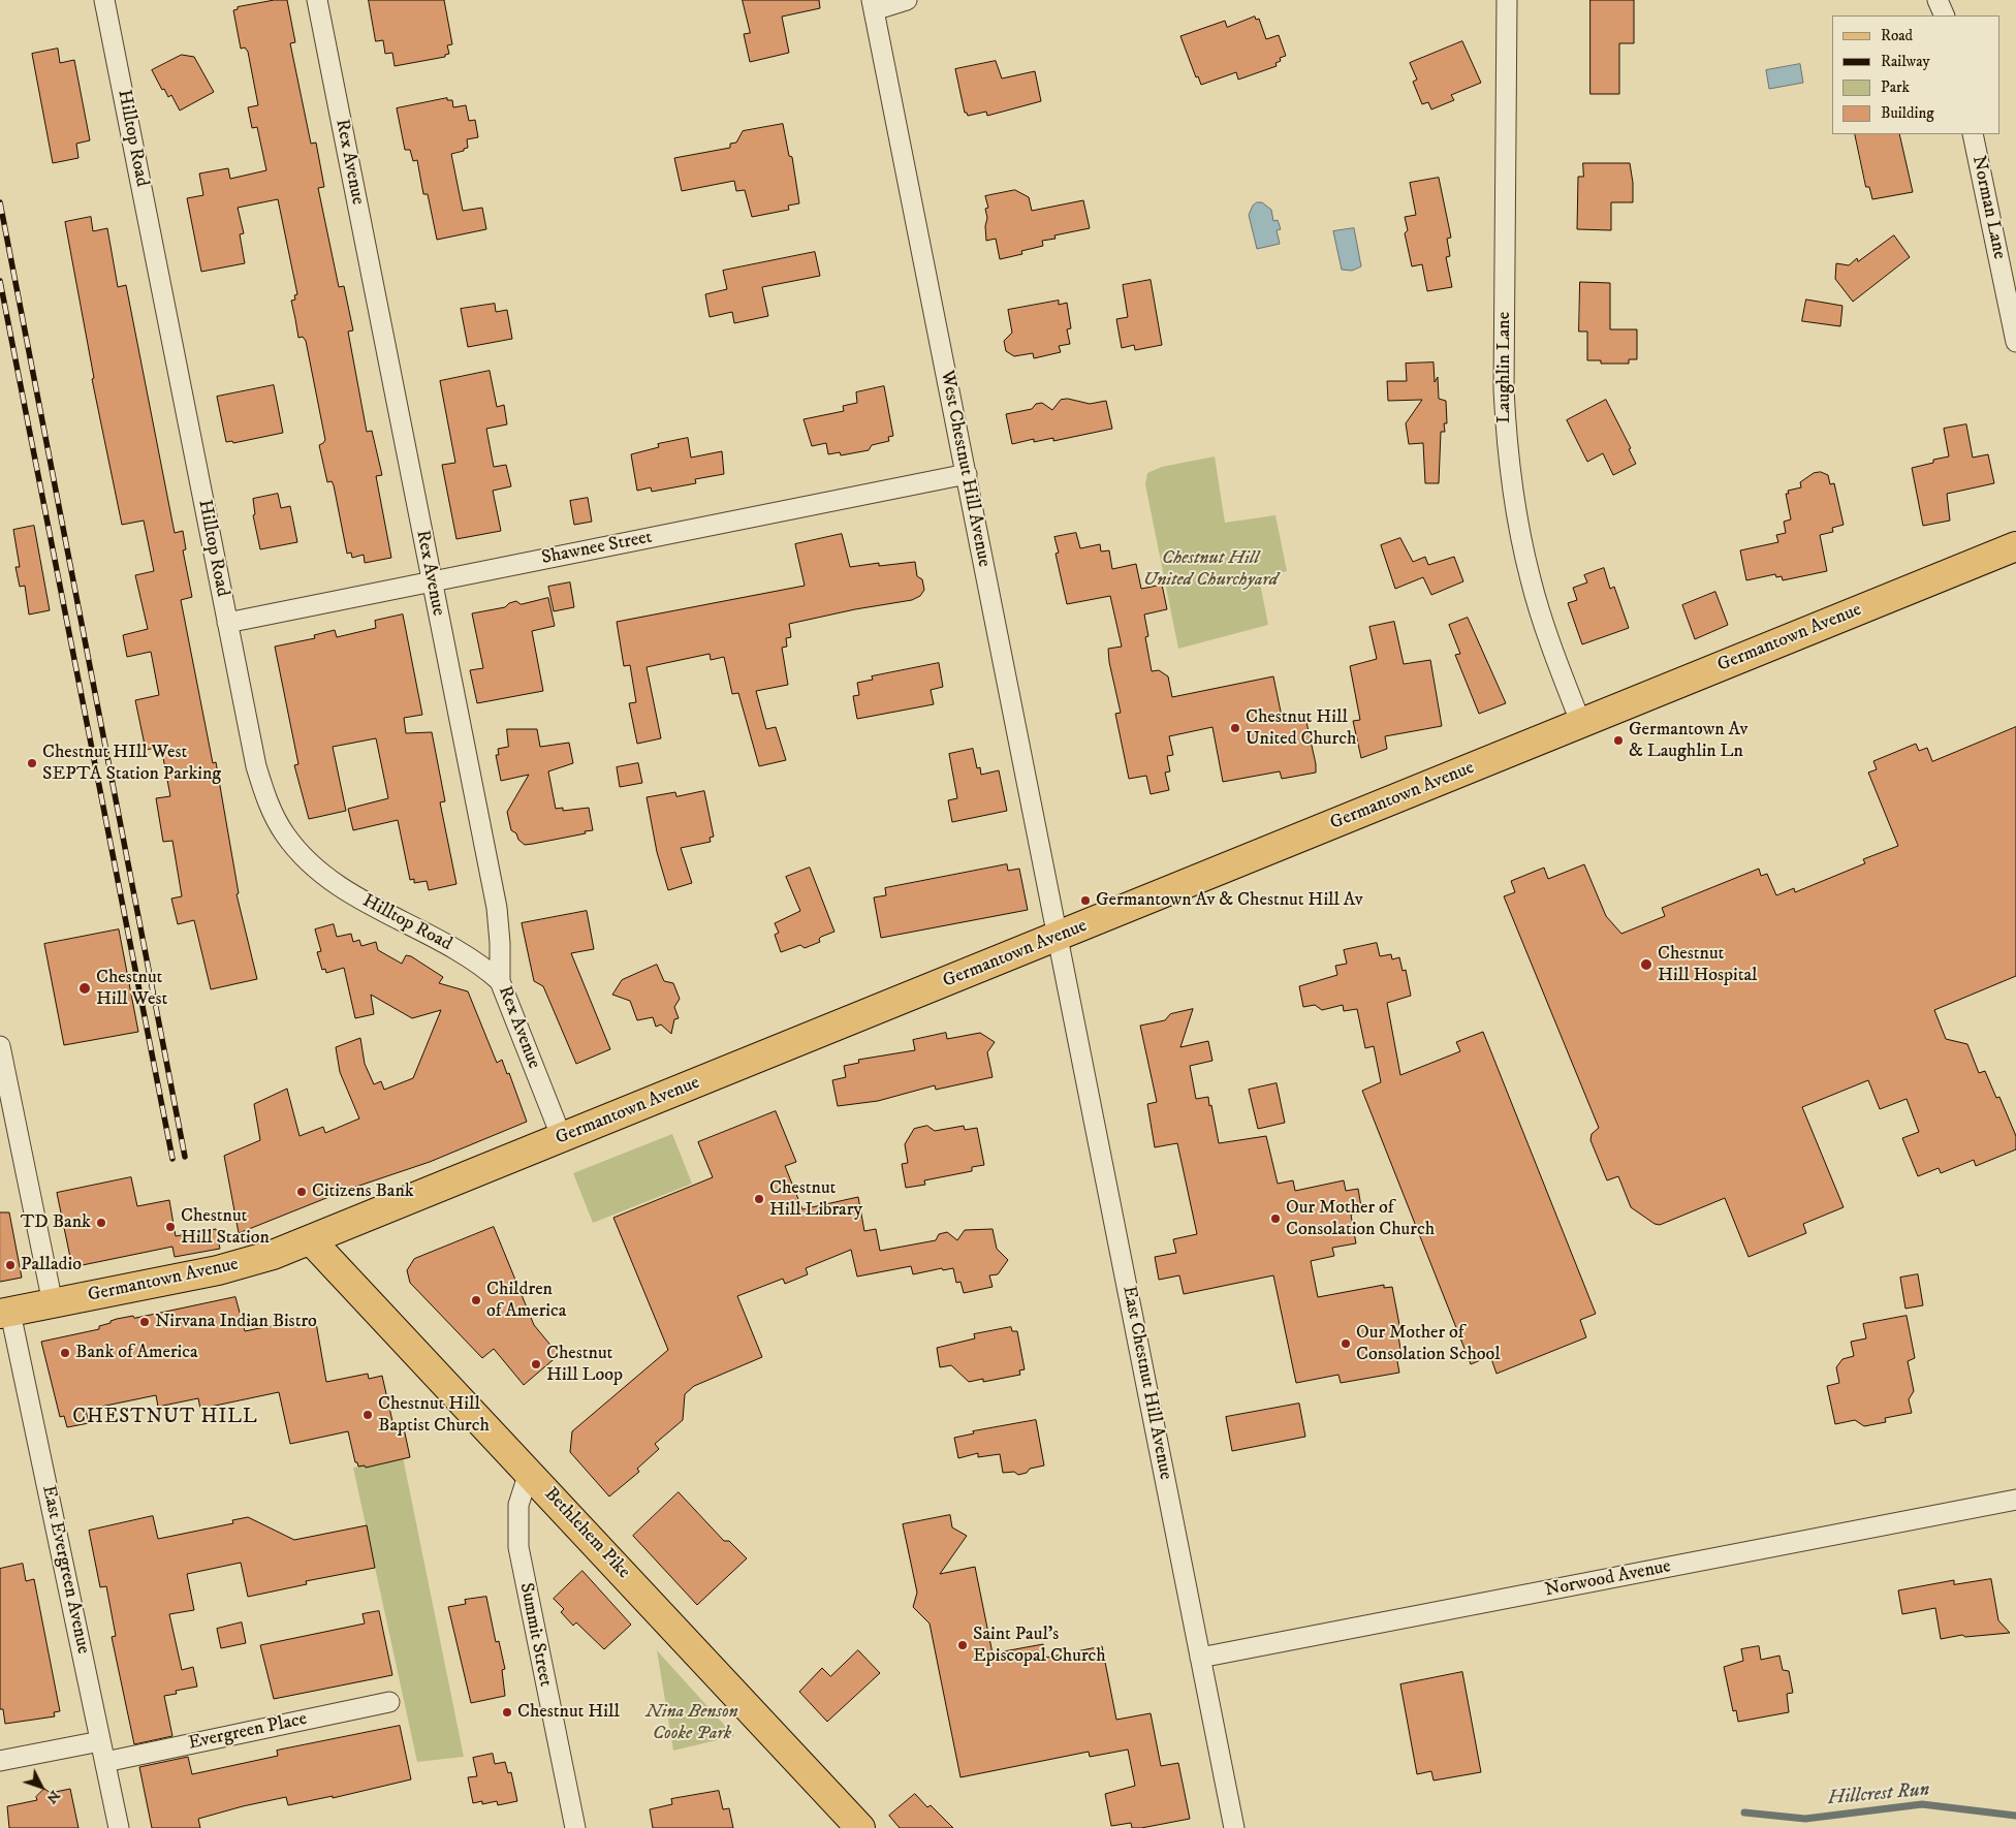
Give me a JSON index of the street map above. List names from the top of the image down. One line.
{"streets":{"main road":["Germantown Avenue","Bethlehem Pike"],"street":["Hilltop Road","Rex Avenue","Norman Lane","Laughlin Lane","West Chestnut Hill Avenue","Shawnee Street","East Chestnut Hill Avenue","East Evergreen Avenue","Norwood Avenue","Summit Street","Evergreen Place"]},"crossings":[["Hilltop Road","Rex Avenue"],["Hilltop Road","Shawnee Street"],["Rex Avenue","Shawnee Street"],["Rex Avenue","Germantown Avenue"],["Laughlin Lane","Germantown Avenue"],["West Chestnut Hill Avenue","Shawnee Street"],["West Chestnut Hill Avenue","Germantown Avenue"],["West Chestnut Hill Avenue","East Chestnut Hill Avenue"],["Germantown Avenue","East Chestnut Hill Avenue"],["Germantown Avenue","Bethlehem Pike"],["Germantown Avenue","East Evergreen Avenue"],["East Chestnut Hill Avenue","Norwood Avenue"],["Bethlehem Pike","Summit Street"],["East Evergreen Avenue","Evergreen Place"]],"districts":["CHESTNUT HILL"],"water":["Hillcrest Run"],"parks":["Chestnut Hill United Churchyard","Nina Benson Cooke Park"],"places":["Chestnut Hill United Church","Germantown Av & Laughlin Ln","Chestnut HIll West SEPTA Station Parking","Germantown Av & Chestnut Hill Av","Chestnut Hill Hospital","Chestnut Hill West","Citizens Bank","Chestnut Hill Library","Our Mother of Consolation Church","TD Bank","Chestnut Hill Station","Palladio","Children of America","Nirvana Indian Bistro","Our Mother of Consolation School","Bank of America","Chestnut Hill Loop","Chestnut Hill Baptist Church","Saint Paul's Episcopal Church","Chestnut Hill"],"legend":["Road","Railway","Park","Building"],"north":"bottom right"}
